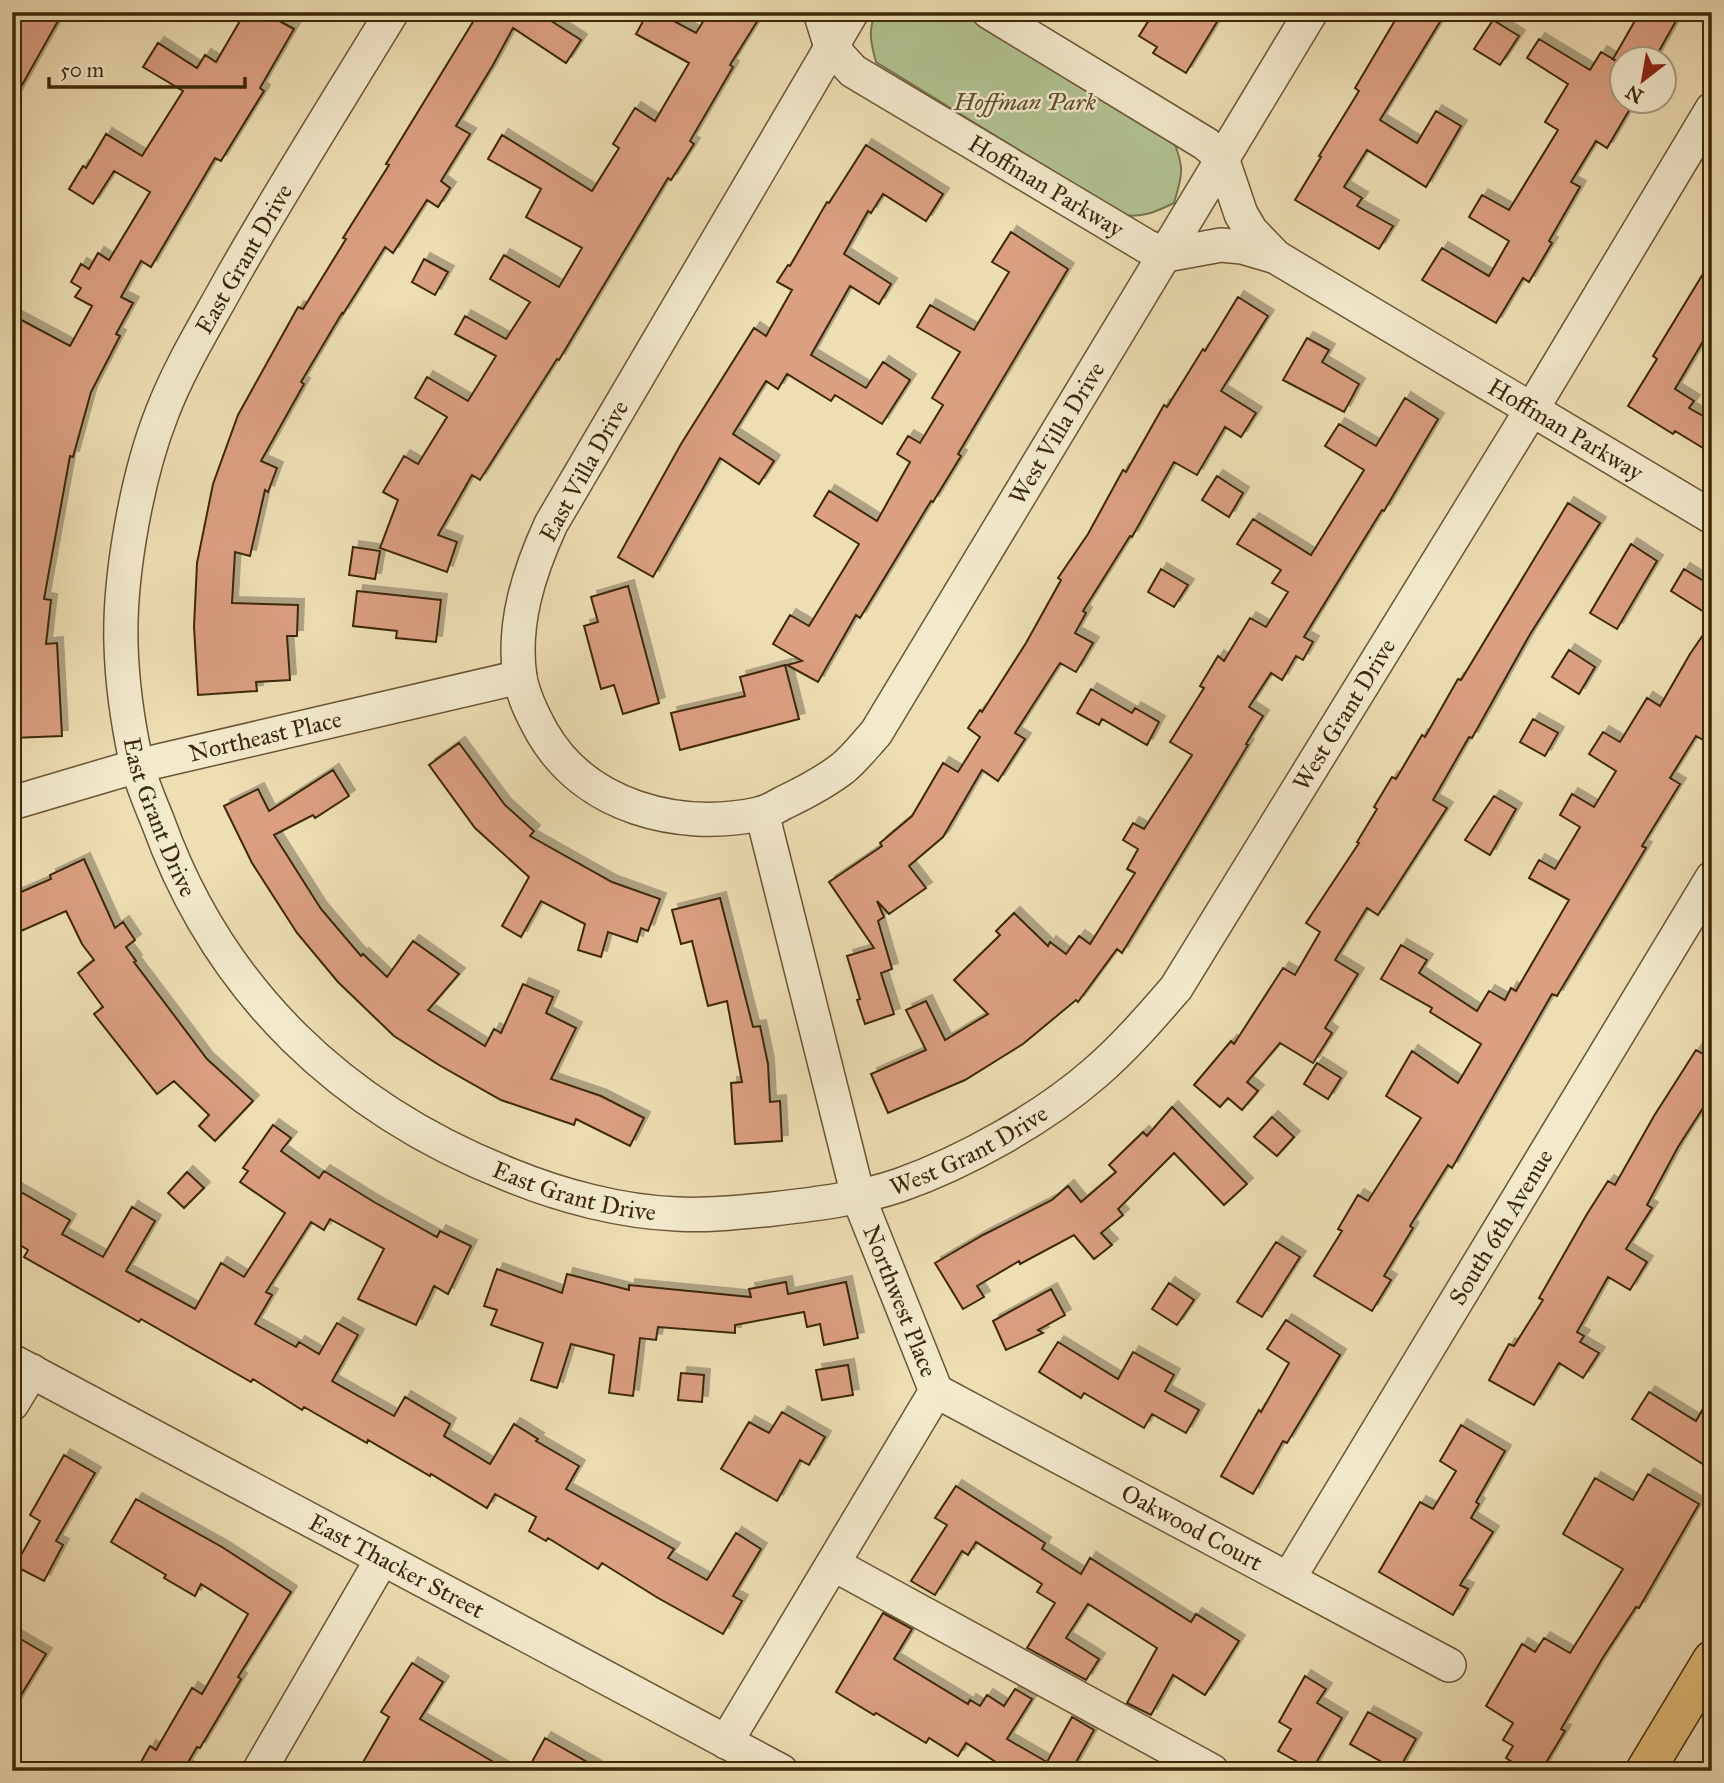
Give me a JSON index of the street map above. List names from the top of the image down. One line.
{"streets":{"street":["Hoffman Parkway","East Grant Drive","West Villa Drive","East Villa Drive","West Grant Drive","Northeast Place","South 6th Avenue","Northwest Place","Oakwood Court","East Thacker Street"]},"crossings":[["Hoffman Parkway","West Villa Drive"],["Hoffman Parkway","East Villa Drive"],["Hoffman Parkway","West Grant Drive"],["East Grant Drive","West Grant Drive"],["East Grant Drive","Northeast Place"],["East Grant Drive","Northwest Place"],["West Villa Drive","East Villa Drive"],["West Villa Drive","Northwest Place"],["East Villa Drive","Northeast Place"],["East Villa Drive","Northwest Place"],["West Grant Drive","Northwest Place"],["South 6th Avenue","Oakwood Court"],["Northwest Place","Oakwood Court"],["Northwest Place","East Thacker Street"]],"parks":["Hoffman Park"],"scale_bar":"50 m","north":"bottom left"}
